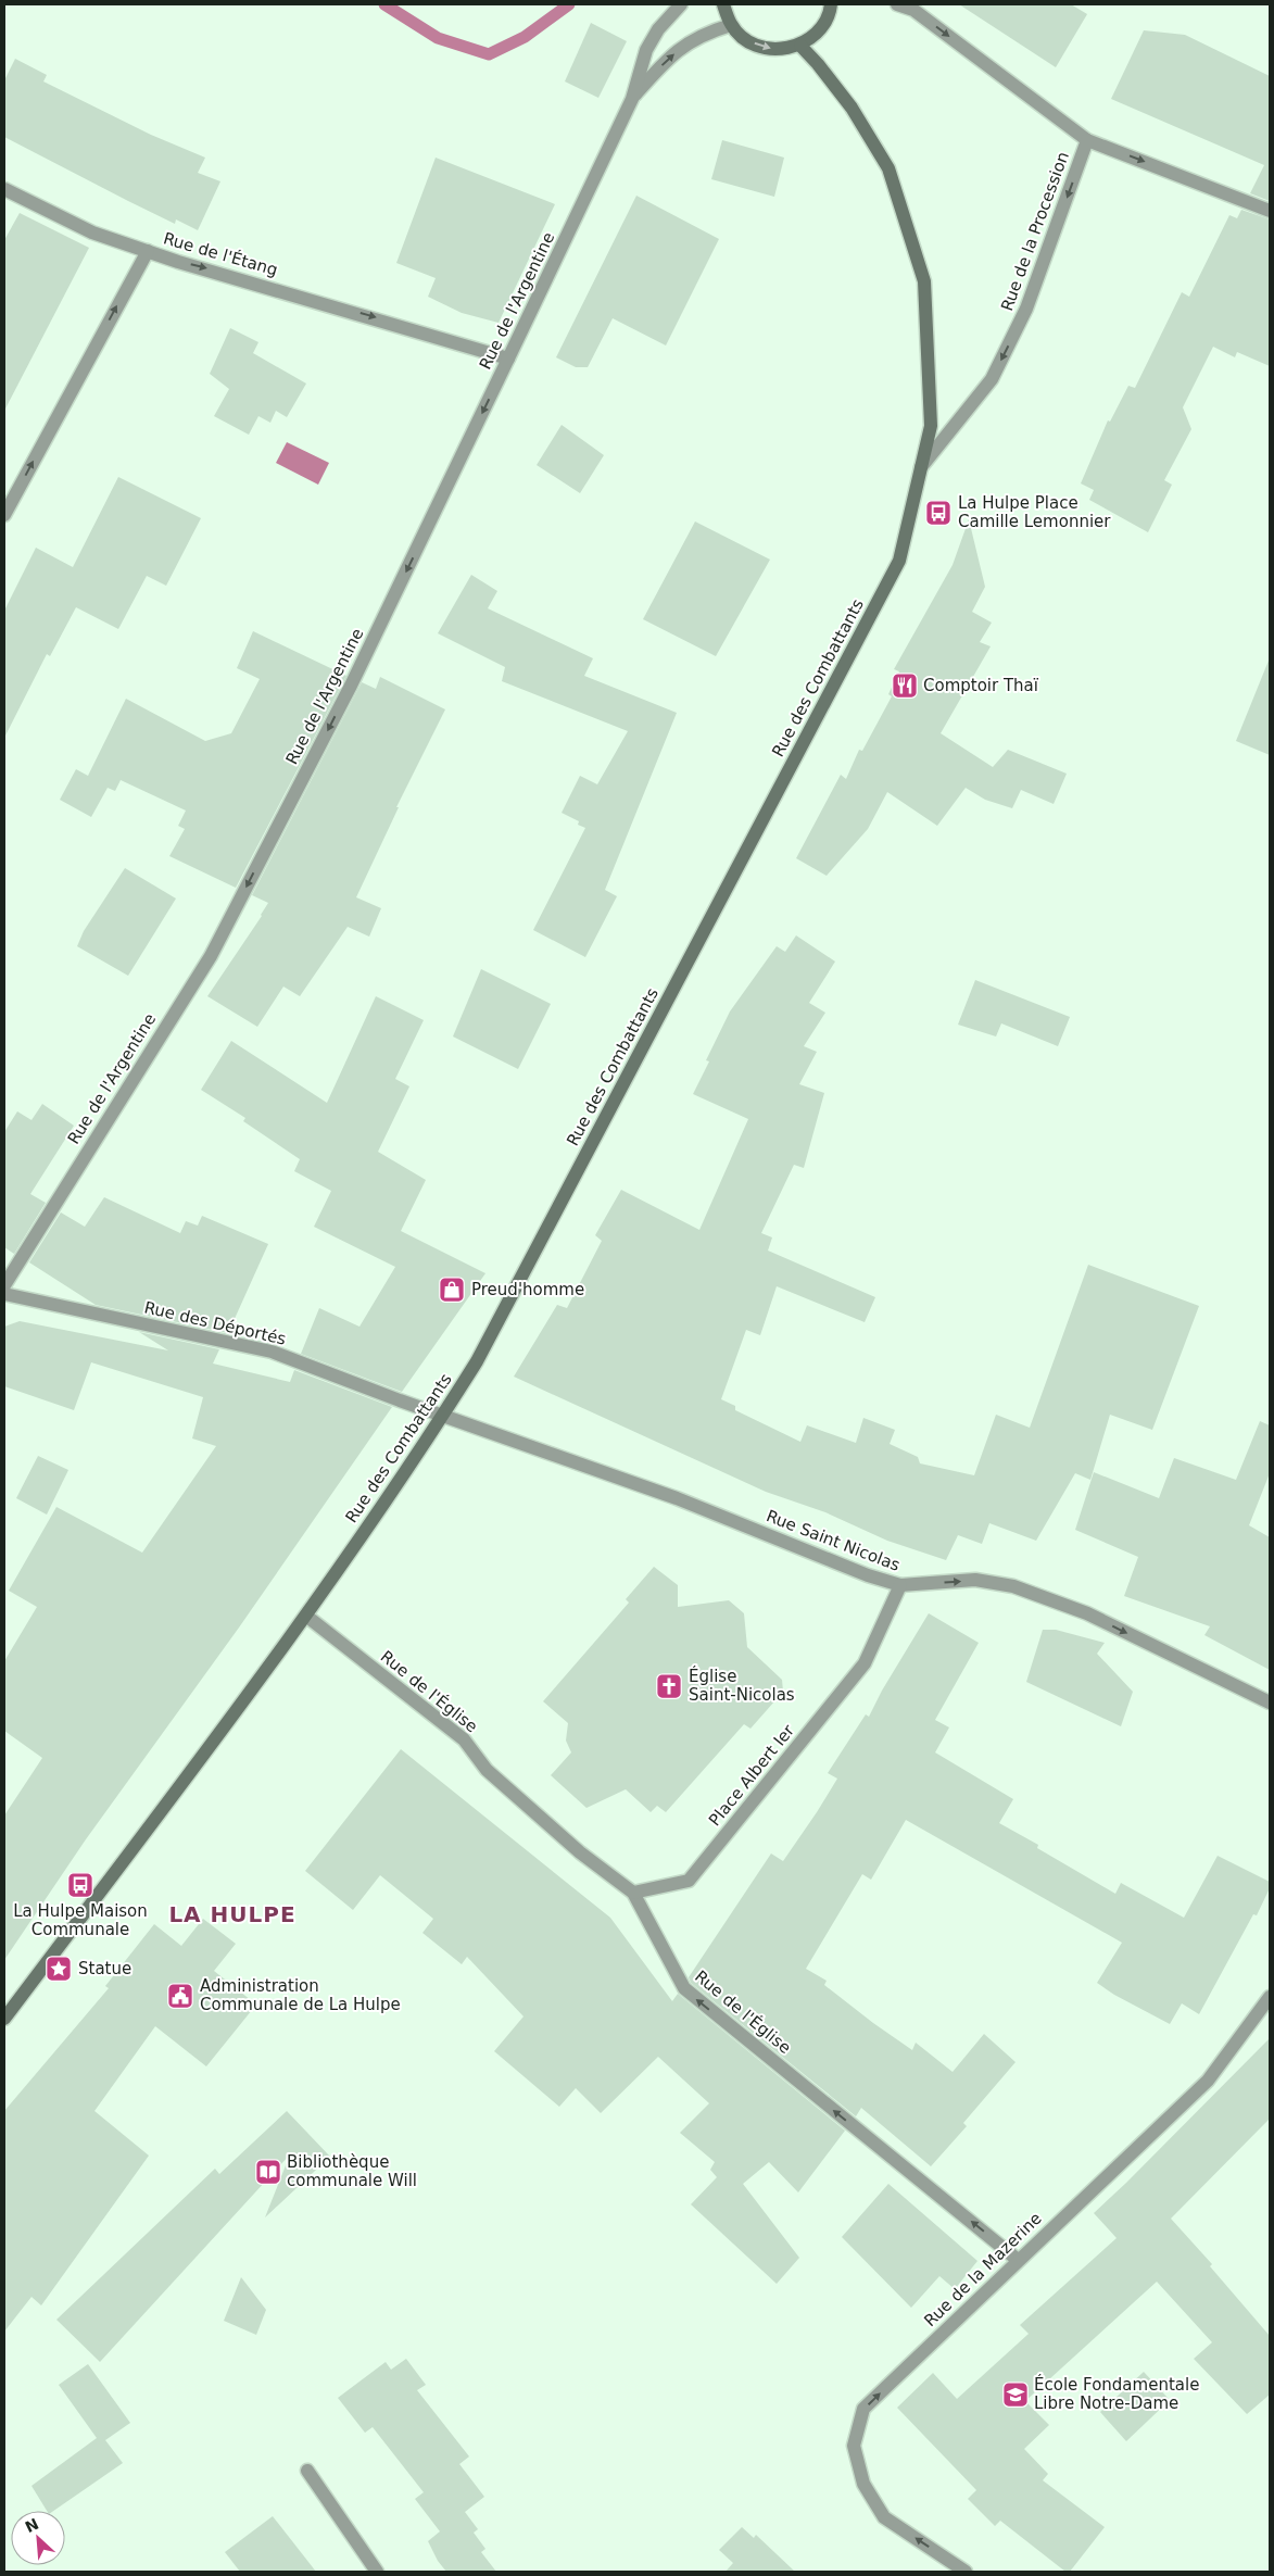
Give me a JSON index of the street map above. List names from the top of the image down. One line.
{"streets":{"main road":["Rue des Combattants"],"street":["Rue de la Procession","Rue de l'Étang","Rue de l'Argentine","Rue des Déportés","Rue Saint Nicolas","Rue de l'Église","Place Albert Ier","Rue de la Mazerine"]},"crossings":[["Rue de la Procession","Rue des Combattants"],["Rue de l'Étang","Rue de l'Argentine"],["Rue des Combattants","Rue des Déportés"],["Rue des Combattants","Rue Saint Nicolas"],["Rue des Combattants","Rue de l'Église"],["Rue des Déportés","Rue Saint Nicolas"],["Rue Saint Nicolas","Place Albert Ier"],["Rue de l'Église","Place Albert Ier"],["Rue de l'Église","Rue de la Mazerine"]],"one_way":["Rue Saint Nicolas","Rue de l'Église"],"districts":["LA HULPE"],"places":{"bus stop":["La Hulpe Place Camille Lemonnier","La Hulpe Maison Communale"],"restaurant":["Comptoir Thaï"],"shop":["Preud'homme"],"church":["Église Saint-Nicolas"],"place":["Statue"],"public building":["Administration Communale de La Hulpe"],"library":["Bibliothèque communale Will"],"school or university":["École Fondamentale Libre Notre-Dame"]},"north":"top left"}
